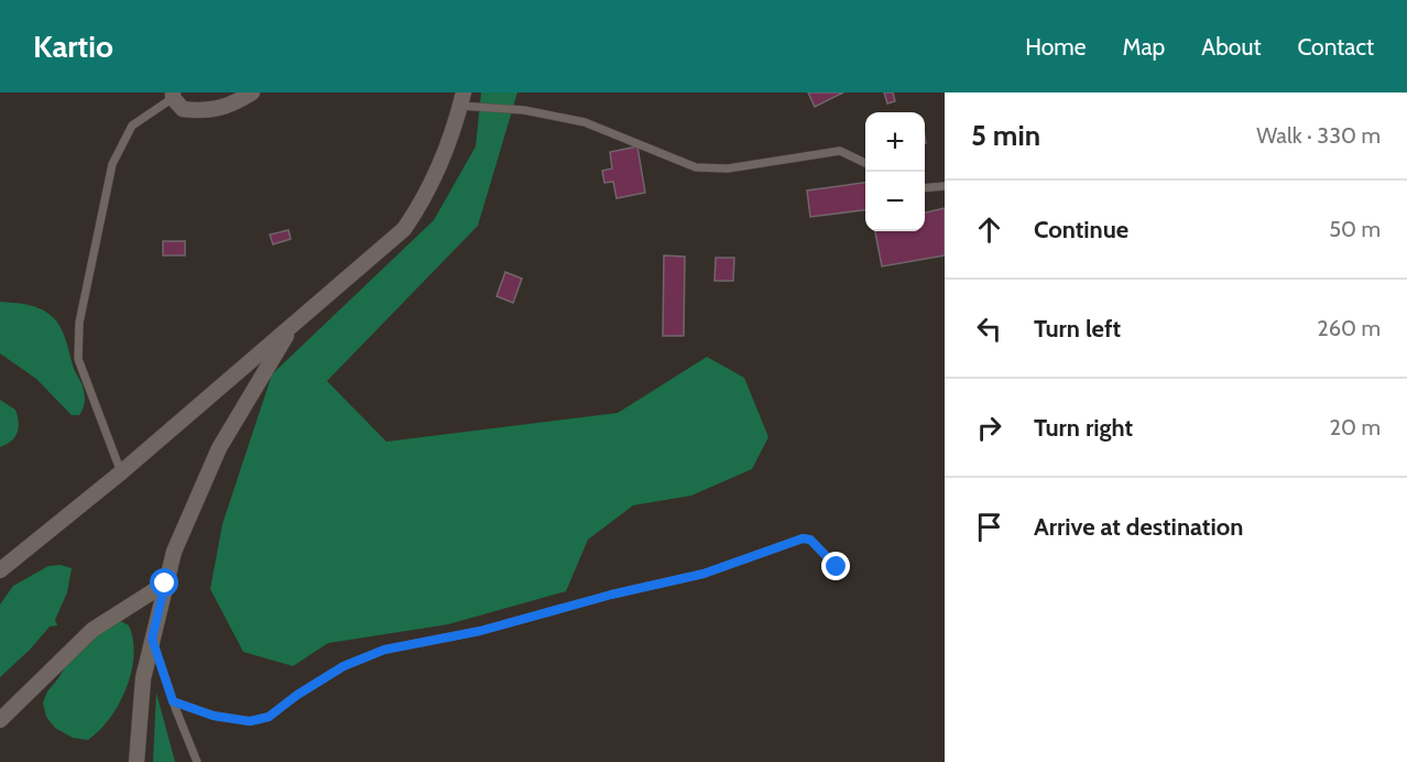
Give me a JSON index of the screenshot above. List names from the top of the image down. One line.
{"page":{"header":"Kartio","nav":["Home","Map","About","Contact"],"heading":["5 min","Walk · 330 m"],"map_buttons":["+","−"],"list":[["Continue","50 m"],["Turn left","260 m"],["Turn right","20 m"],"Arrive at destination"]}}
